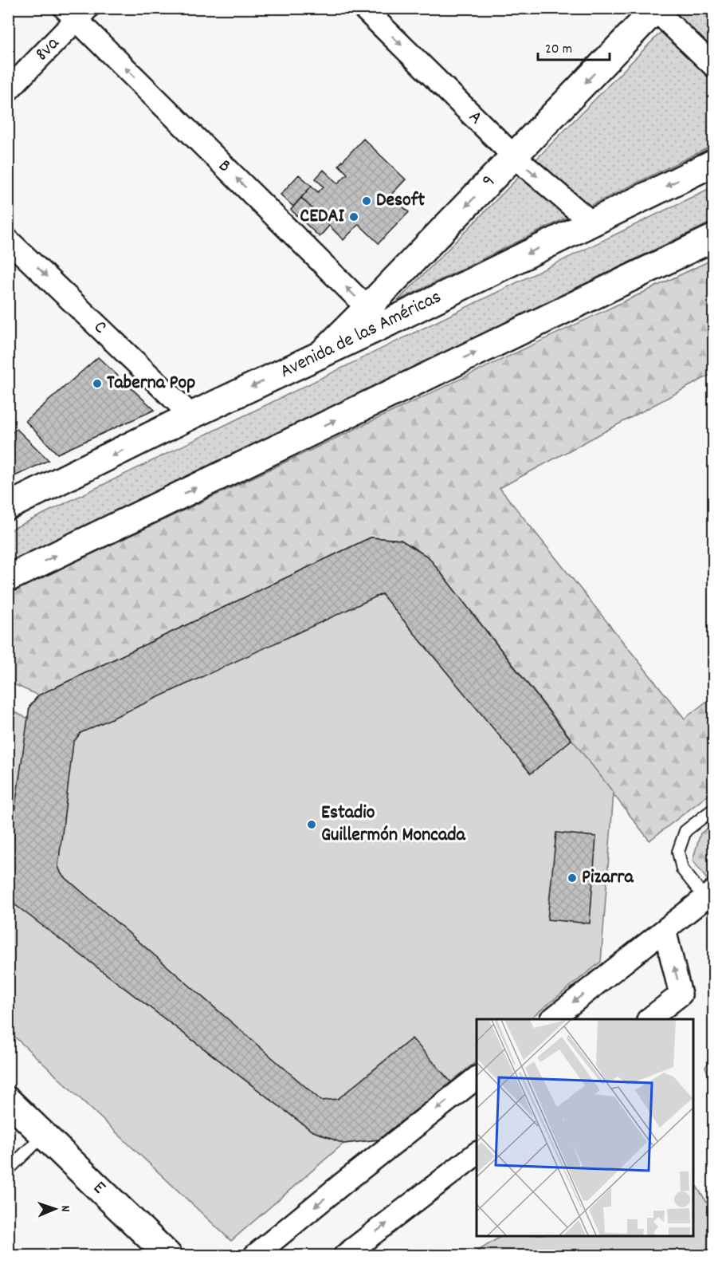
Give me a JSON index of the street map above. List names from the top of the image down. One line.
{"streets":{"main road":["9","Avenida de las Américas","E"],"street":["8va","A","B","C"]},"crossings":[["8va","B"],["A","9"],["A","Avenida de las Américas"],["B","9"],["B","Avenida de las Américas"],["9","Avenida de las Américas"],["C","Avenida de las Américas"]],"one_way":["A","B","C"],"places":["Desoft","CEDAI","Taberna Pop","Estadio Guillermón Moncada","Pizarra"],"scale_bar":"20 m","north":"right"}
